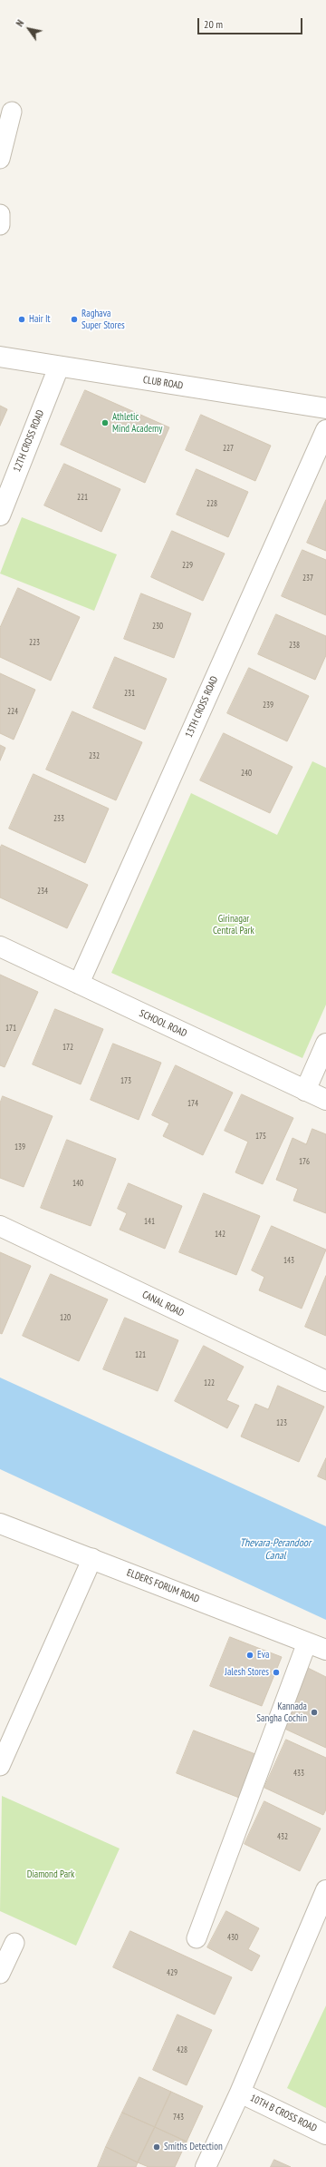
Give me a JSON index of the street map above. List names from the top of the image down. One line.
{"streets":{"street":["CLUB ROAD","12TH CROSS ROAD","13TH CROSS ROAD","SCHOOL ROAD","CANAL ROAD","ELDERS FORUM ROAD","10TH B CROSS ROAD"]},"crossings":[["CLUB ROAD","12TH CROSS ROAD"],["13TH CROSS ROAD","SCHOOL ROAD"]],"water":["Thevara-Perandoor Canal"],"parks":["Girinagar Central Park","Diamond Park"],"places":["Hair It","Raghava Super Stores","Athletic Mind Academy","Eva","Jalesh Stores","Kannada Sangha Cochin","Smiths Detection"],"house_numbers":["227","221","228","229","237","230","223","238","231","239","224","232","240","233","234","171","172","173","174","175","139","176","140","141","142","143","120","121","122","123","433","432","430","429","428","743"],"scale_bar":"20 m","north":"top left"}
